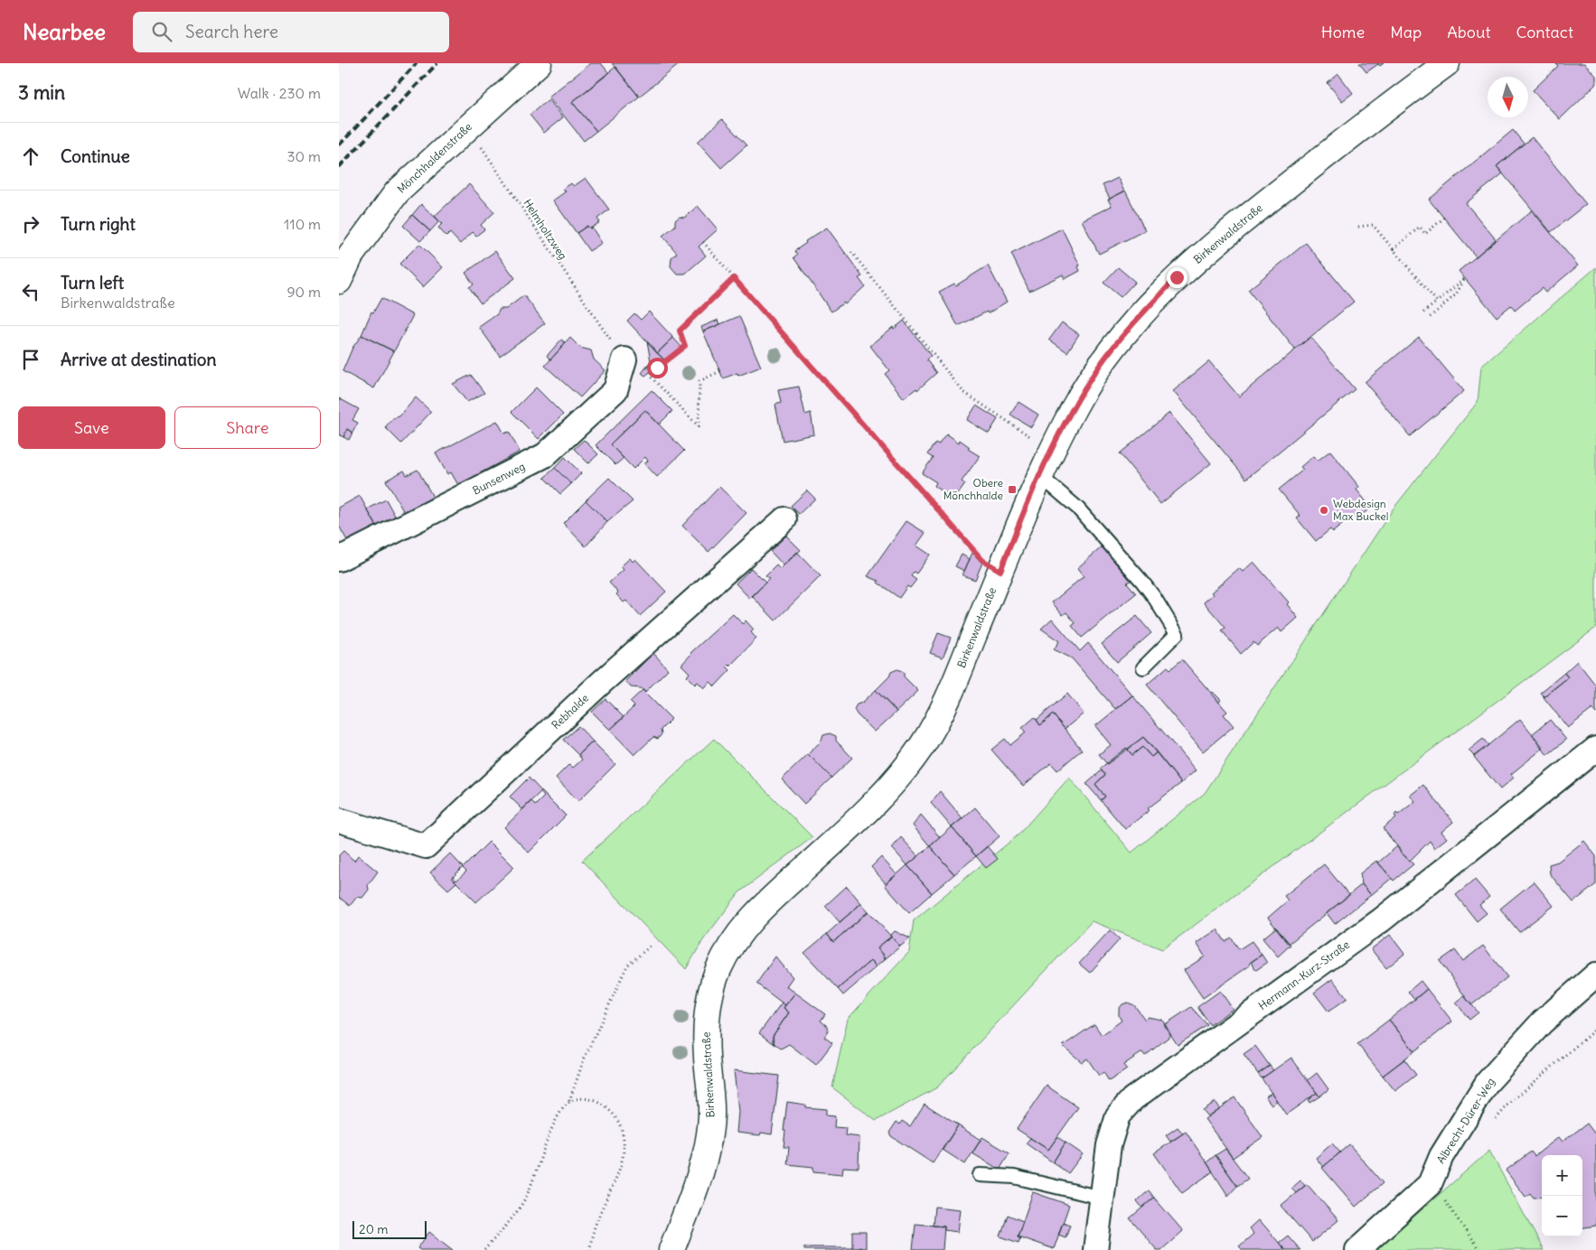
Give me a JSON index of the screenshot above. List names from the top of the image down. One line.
{"streets":{"street":["Mönchhaldenstraße","Birkenwaldstraße","Bunsenweg","Rebhalde","Hermann-Kurz-Straße","Albrecht-Dürer-Weg"],"path":["Helmholtzweg"]},"crossings":[["Helmholtzweg","Bunsenweg"]],"places":{"transit":["Obere Mönchhalde"],"other":["Webdesign Max Buckel"]},"scale_bar":"20 m","north":"bottom","page":{"header":"Nearbee","search":"Search here","nav":["Home","Map","About","Contact"],"heading":["3 min","Walk · 230 m"],"list":[["Continue","30 m"],["Turn right","110 m"],["Turn left","Birkenwaldstraße","90 m"],"Arrive at destination"],"buttons":["Save","Share"],"map_buttons":["+","−"],"scale":"20 m"}}
